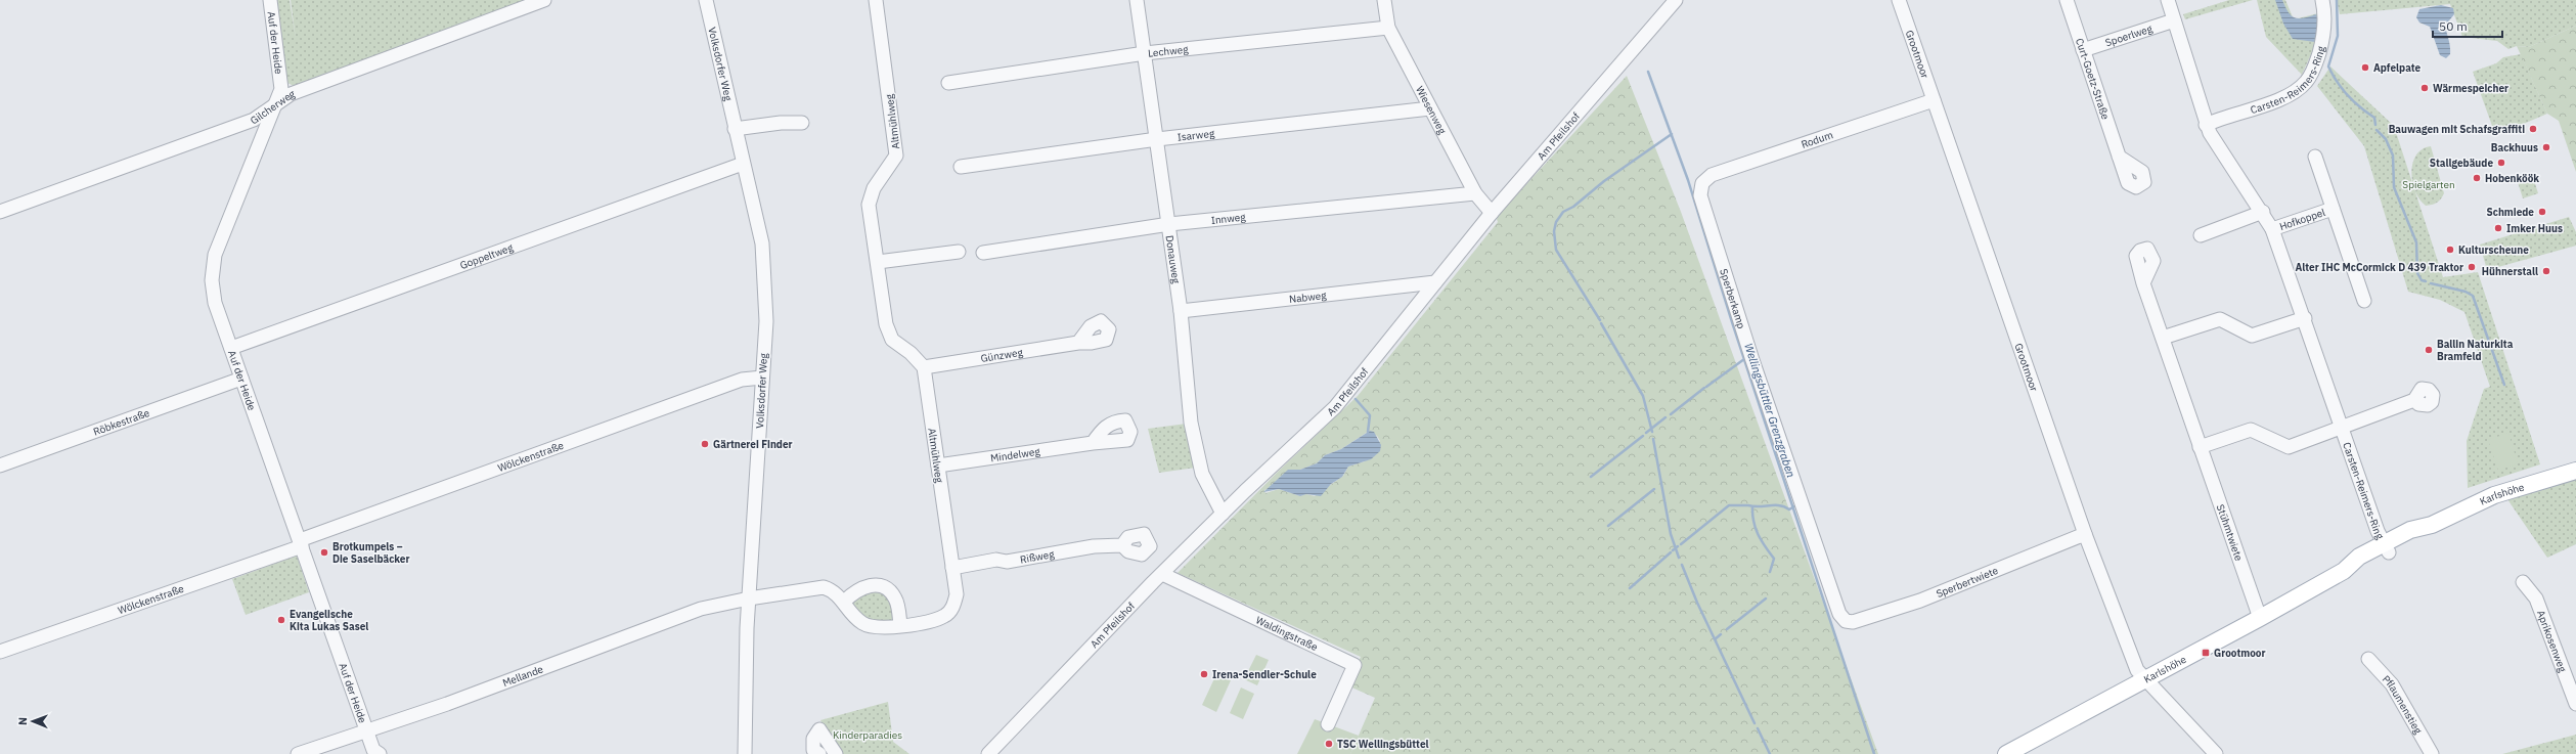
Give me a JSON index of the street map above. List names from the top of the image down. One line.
{"streets":{"main road":["Karlshöhe"],"street":["Spoerlweg","Auf der Heide","Lechweg","Grootmoor","Volksdorfer Weg","Carsten-Reimers-Ring","Curt-Goetz-Straße","Gilcherweg","Wiesenweg","Altmühlweg","Isarweg","Am Pfeilshof","Rodum","Innweg","Hofkoppel","Goppeltweg","Donauweg","Nabweg","Sperberkamp","Günzweg","Röbkestraße","Mindelweg","Wölckenstraße","Stühmtwiete","Rißweg","Sperbertwiete","Waldingstraße","Aprikosenweg","Mellande","Pflaumenstieg"]},"crossings":[["Spoerlweg","Carsten-Reimers-Ring"],["Spoerlweg","Curt-Goetz-Straße"],["Auf der Heide","Gilcherweg"],["Auf der Heide","Goppeltweg"],["Auf der Heide","Röbkestraße"],["Auf der Heide","Wölckenstraße"],["Auf der Heide","Mellande"],["Lechweg","Wiesenweg"],["Lechweg","Donauweg"],["Grootmoor","Rodum"],["Grootmoor","Karlshöhe"],["Grootmoor","Sperbertwiete"],["Volksdorfer Weg","Altmühlweg"],["Volksdorfer Weg","Goppeltweg"],["Volksdorfer Weg","Wölckenstraße"],["Volksdorfer Weg","Mellande"],["Carsten-Reimers-Ring","Hofkoppel"],["Carsten-Reimers-Ring","Karlshöhe"],["Wiesenweg","Isarweg"],["Wiesenweg","Am Pfeilshof"],["Wiesenweg","Innweg"],["Altmühlweg","Günzweg"],["Altmühlweg","Mindelweg"],["Altmühlweg","Rißweg"],["Altmühlweg","Mellande"],["Isarweg","Donauweg"],["Am Pfeilshof","Donauweg"],["Am Pfeilshof","Nabweg"],["Am Pfeilshof","Waldingstraße"],["Rodum","Sperberkamp"],["Innweg","Donauweg"],["Donauweg","Nabweg"],["Sperberkamp","Sperbertwiete"],["Karlshöhe","Stühmtwiete"]],"water":["Wellingsbüttler Grenzgraben"],"parks":["Spielgarten","Kinderparadies"],"places":{"other":["Apfelpate","Wärmespeicher","Bauwagen mit Schafsgraffiti","Backhuus","Stallgebäude","Hobenköök","Schmiede","Imker Huus","Kulturscheune","Alter IHC McCormick D 439 Traktor","Hühnerstall","Ballin Naturkita Bramfeld","Gärtnerei Finder","Brotkumpels – Die Saselbäcker","Evangelische Kita Lukas Sasel","Irena-Sendler-Schule","TSC Wellingsbüttel"],"transit":["Grootmoor"]},"scale_bar":"50 m","north":"left"}
